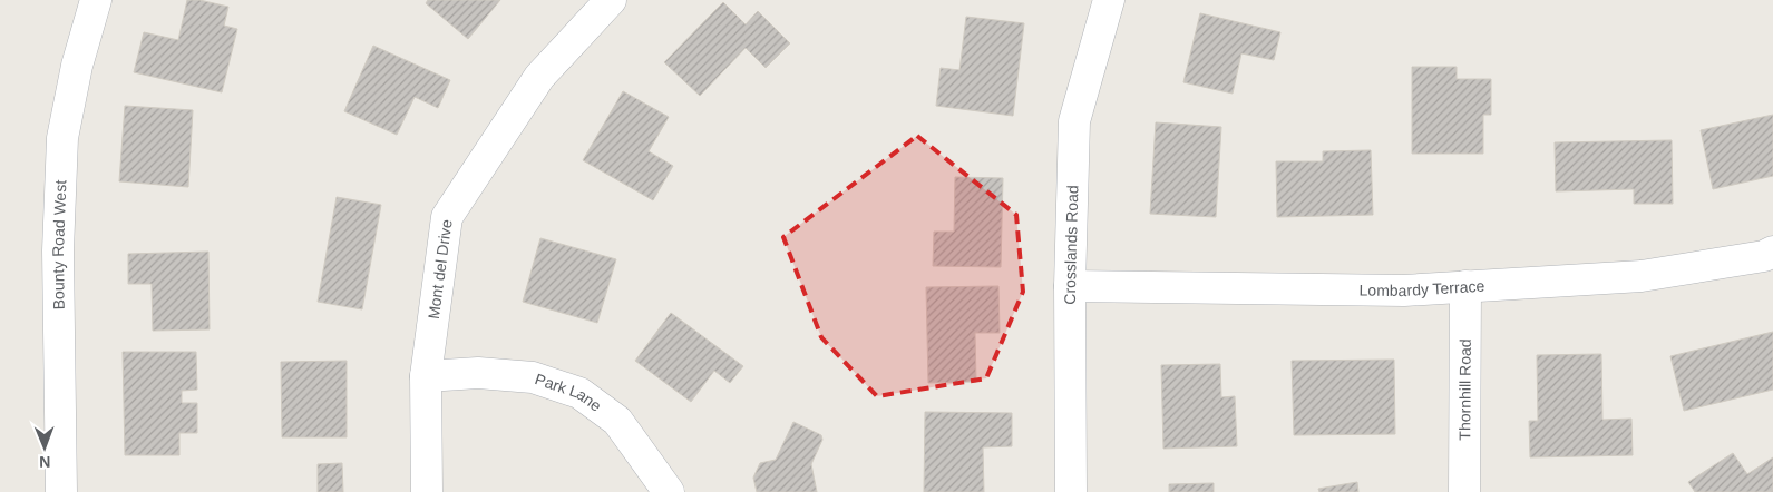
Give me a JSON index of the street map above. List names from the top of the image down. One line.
{"streets":{"street":["Bounty Road West","Crosslands Road","Mont del Drive","Lombardy Terrace","Thornhill Road","Park Lane"]},"crossings":[["Crosslands Road","Lombardy Terrace"],["Mont del Drive","Park Lane"],["Lombardy Terrace","Thornhill Road"]],"north":"bottom"}
